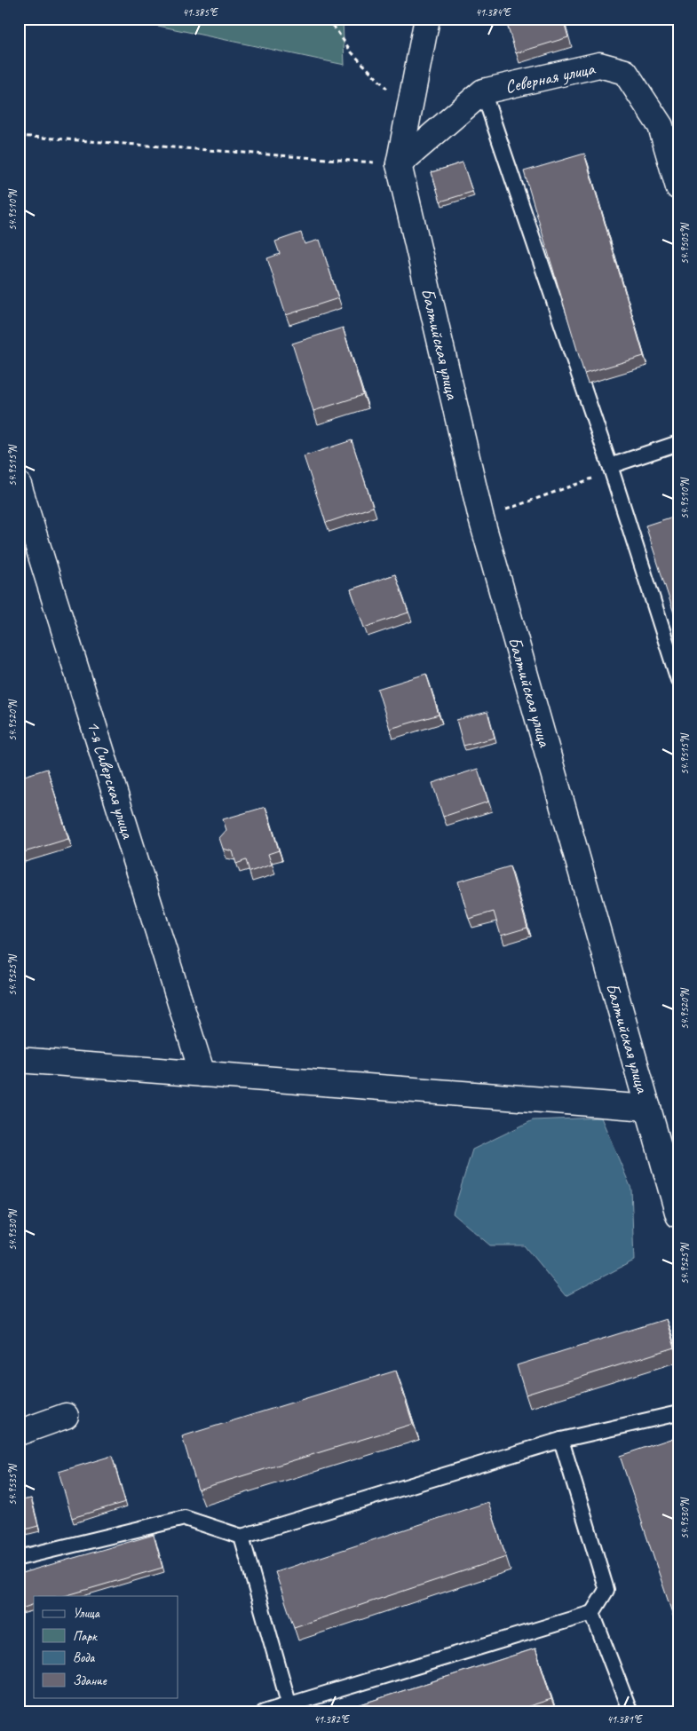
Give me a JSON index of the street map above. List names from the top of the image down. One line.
{"streets":{"street":["Северная улица","Балтийская улица","1-я Сиверская улица"]},"crossings":[["Северная улица","Балтийская улица"]],"legend":["Улица","Парк","Вода","Здание"],"coordinates":["41.385°E","41.384°E","54.9510°N","54.9505°N","54.9515°N","54.9520°N","54.9525°N","54.9530°N","54.9535°N","41.382°E","41.381°E"]}
